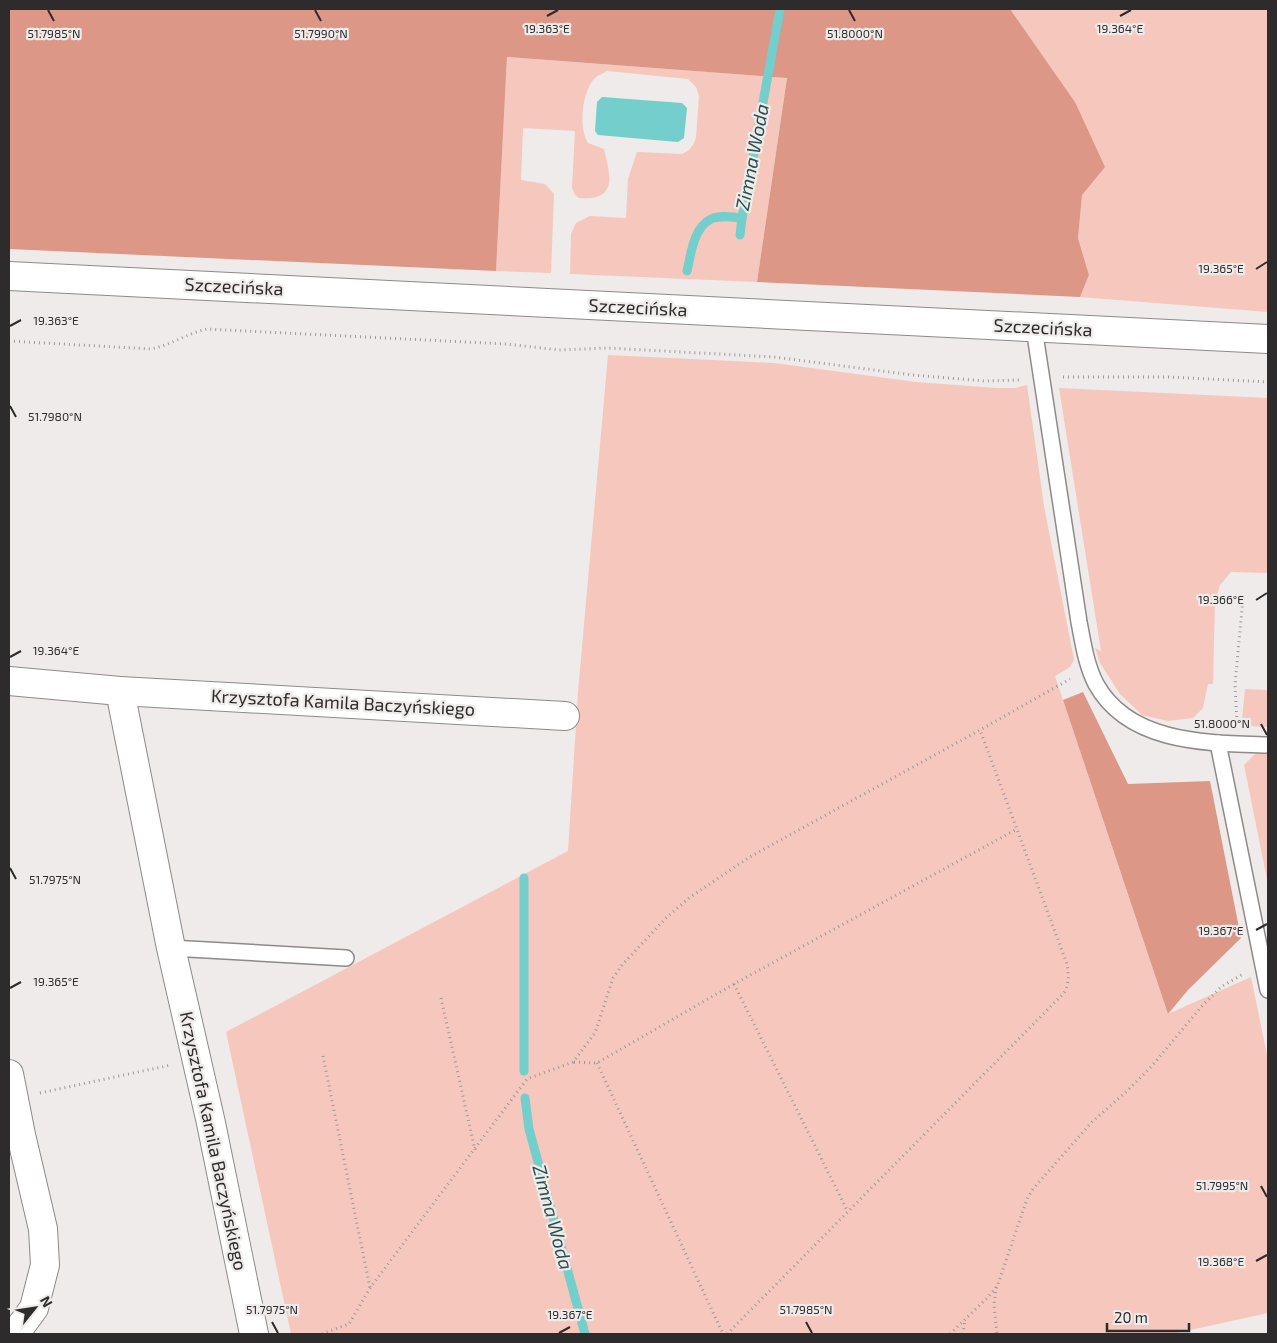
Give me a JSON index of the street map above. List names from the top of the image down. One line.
{"streets":{"street":["Szczecińska","Krzysztofa Kamila Baczyńskiego"]},"water":["Zimna Woda"],"scale_bar":"20 m","north":"top right","coordinates":["19.363°E","19.364°E","51.7985°N","51.7990°N","51.8000°N","19.365°E","51.7980°N","19.366°E","51.7975°N","19.367°E","51.7995°N","19.368°E"]}
